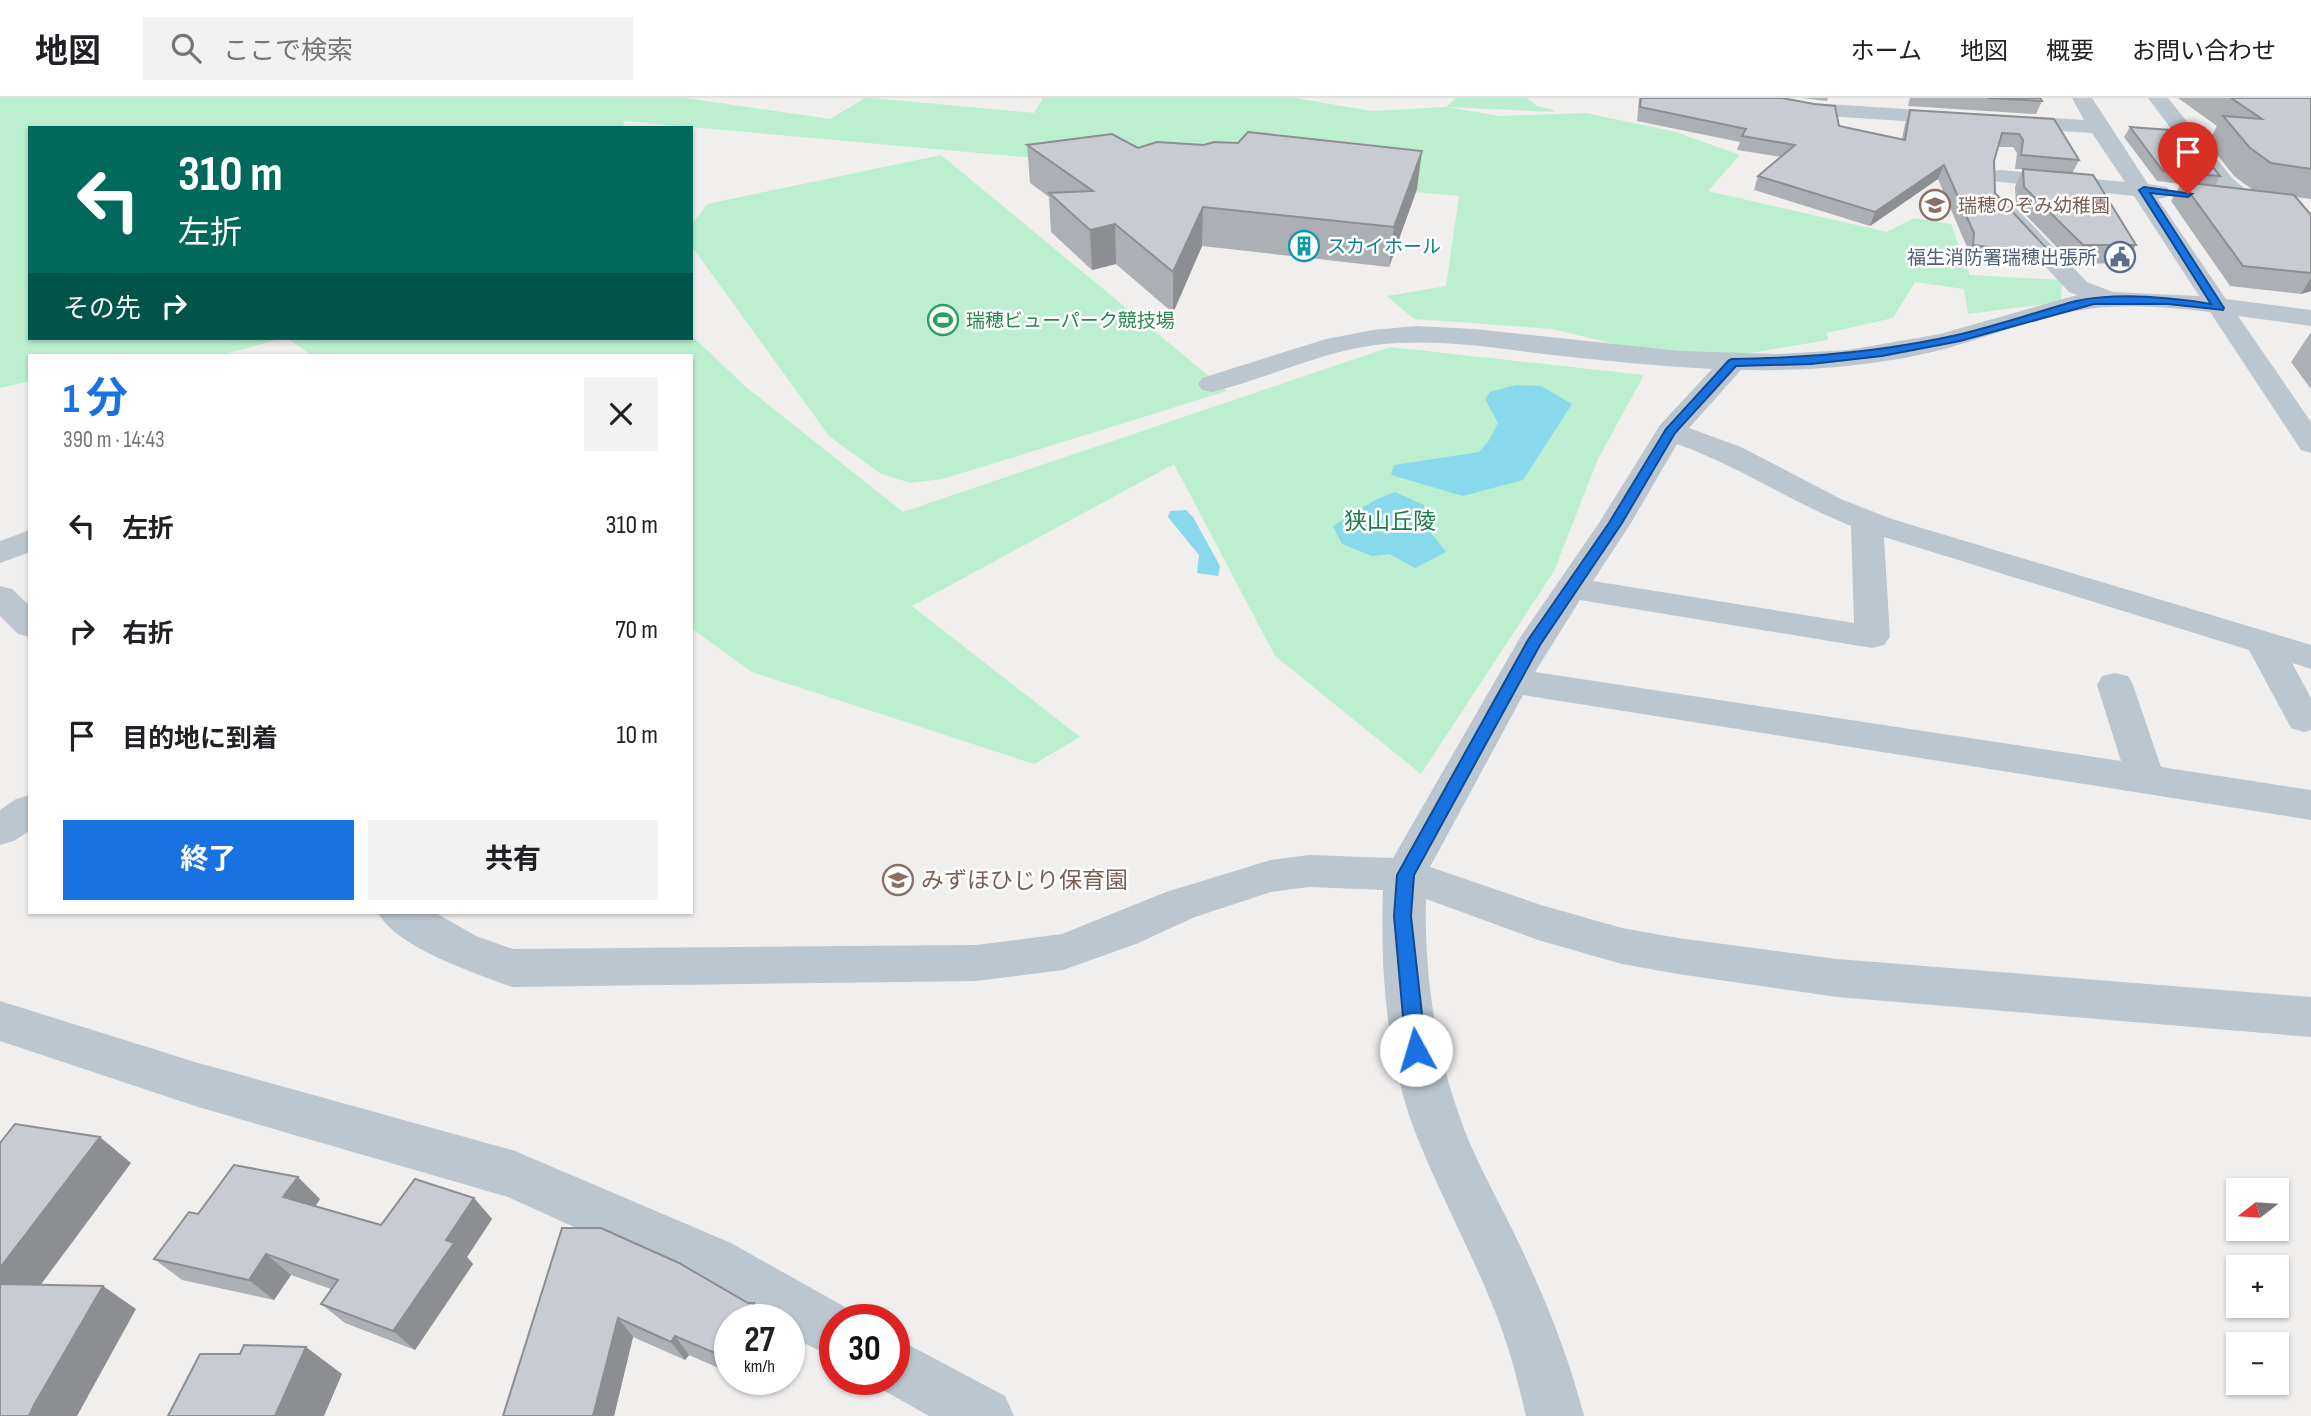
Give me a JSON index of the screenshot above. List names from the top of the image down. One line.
{"parks":["狭山丘陵"],"places":{"school or university":["瑞穂のぞみ幼稚園","みずほひじり保育園"],"building":["スカイホール"],"public building":["福生消防署瑞穂出張所"],"sports":["瑞穂ビューパーク競技場"]},"north":"left","page":{"header":"地図","search":"ここで検索","nav":["ホーム","地図","概要","お問い合わせ"],"turn":["310 m","左折"],"then":"その先","heading":["1 分","390 m · 14:43"],"list":[{"name":"左折","value":"310 m"},{"name":"右折","value":"70 m"},{"name":"目的地に到着","value":"10 m"}],"buttons":["終了","共有"],"map_buttons":["+","−"],"speed":"27 km/h","limit":"30"}}
